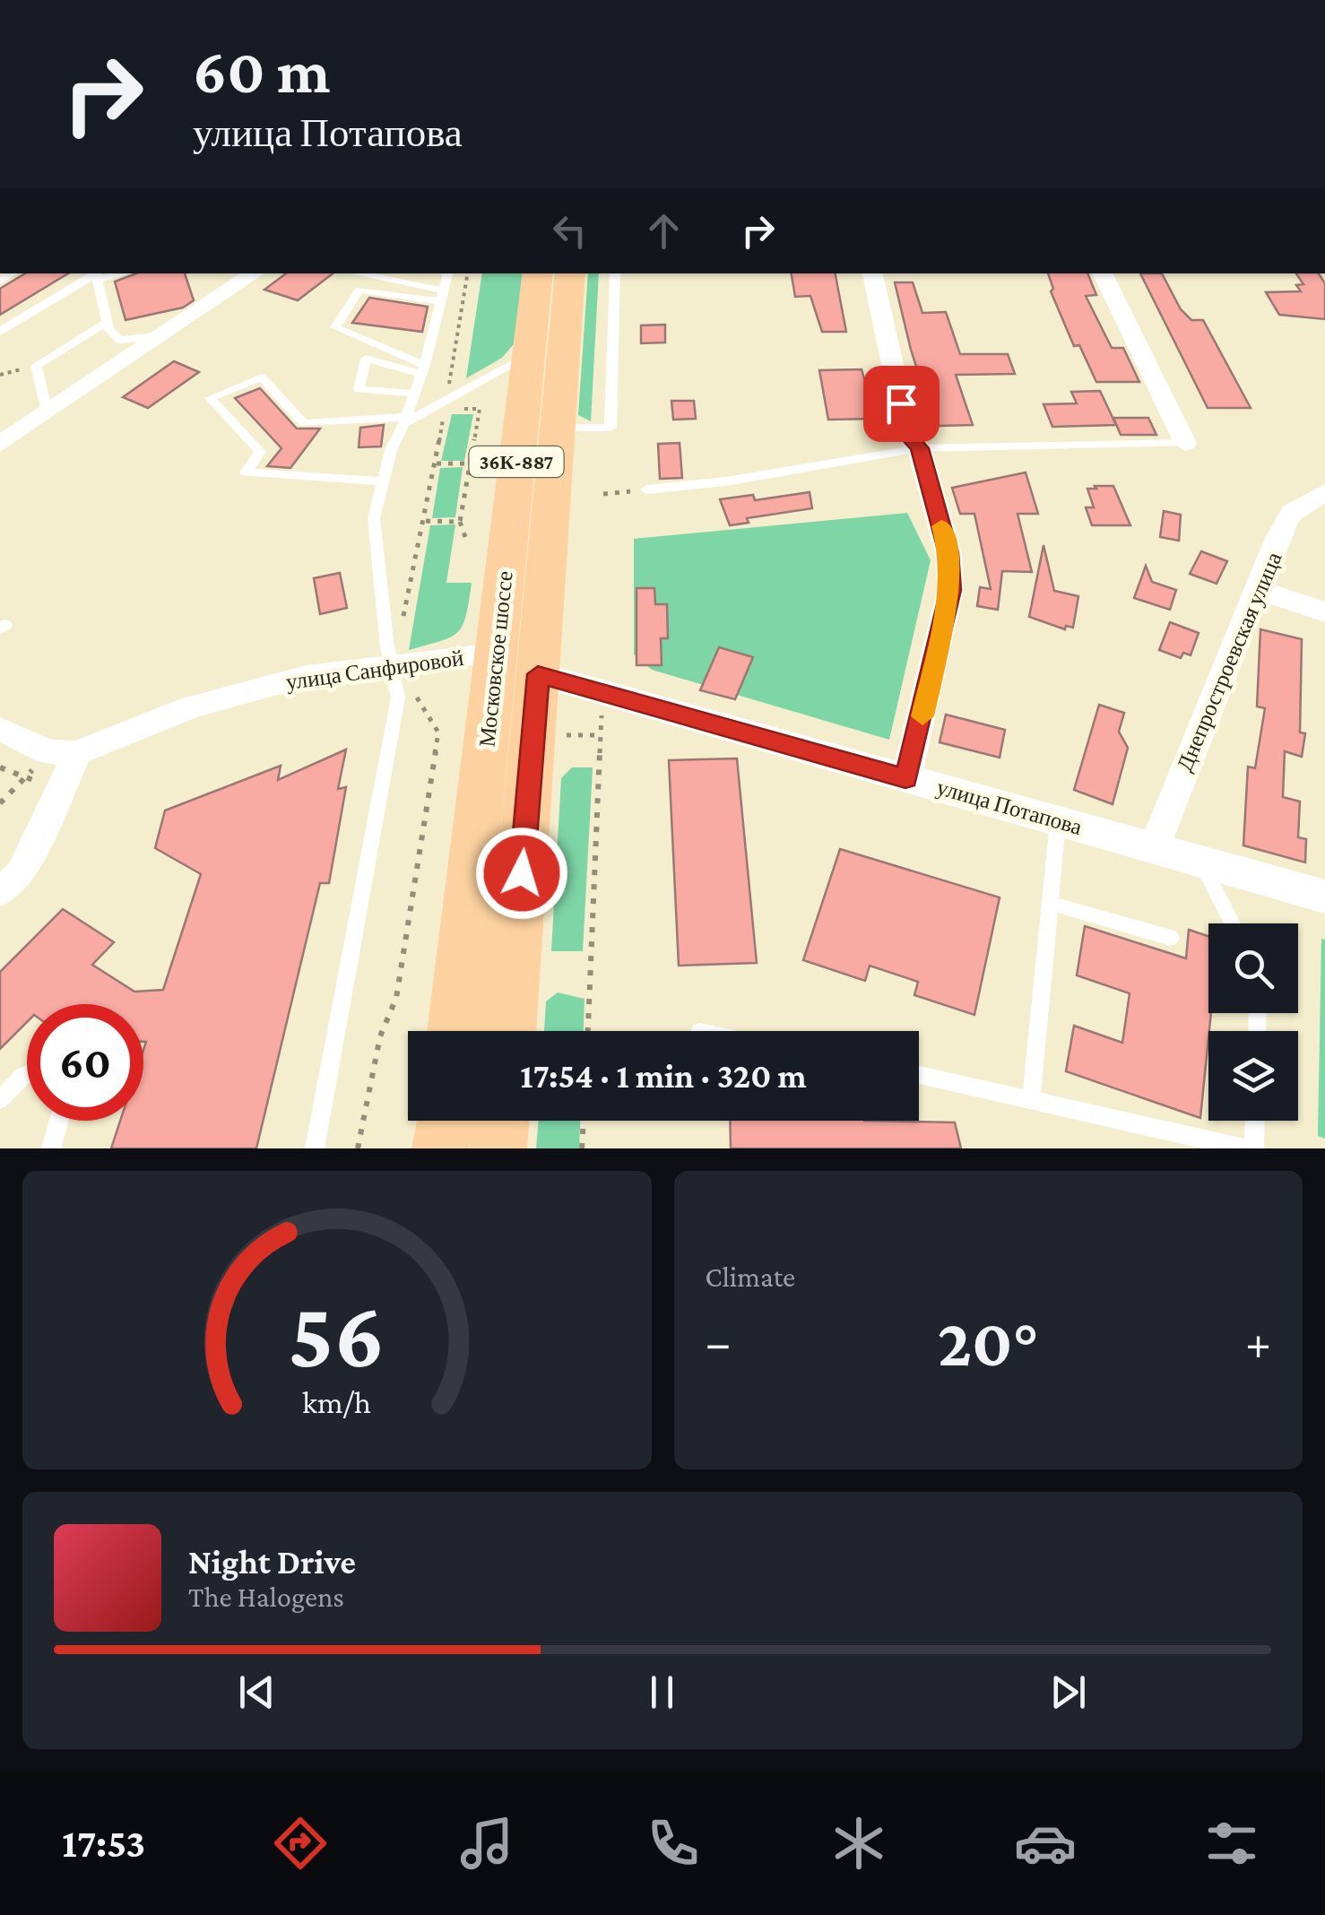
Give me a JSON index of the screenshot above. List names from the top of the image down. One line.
{"streets":{"main road":["36К-887","Московское шоссе"],"street":["Днепростроевская улица","улица Санфировой","улица Потапова"]},"crossings":[["Московское шоссе","улица Санфировой"],["Московское шоссе","улица Потапова"],["Днепростроевская улица","улица Потапова"],["улица Санфировой","улица Потапова"]],"page":{"turn":["60 m","улица Потапова"],"limit":"60","trip":"17:54 · 1 min · 320 m","tile":"Climate","heat":["−","20°","+"],"song":["Night Drive","The Halogens"],"tabs":"17:53","gauge":["56","km/h"]}}
